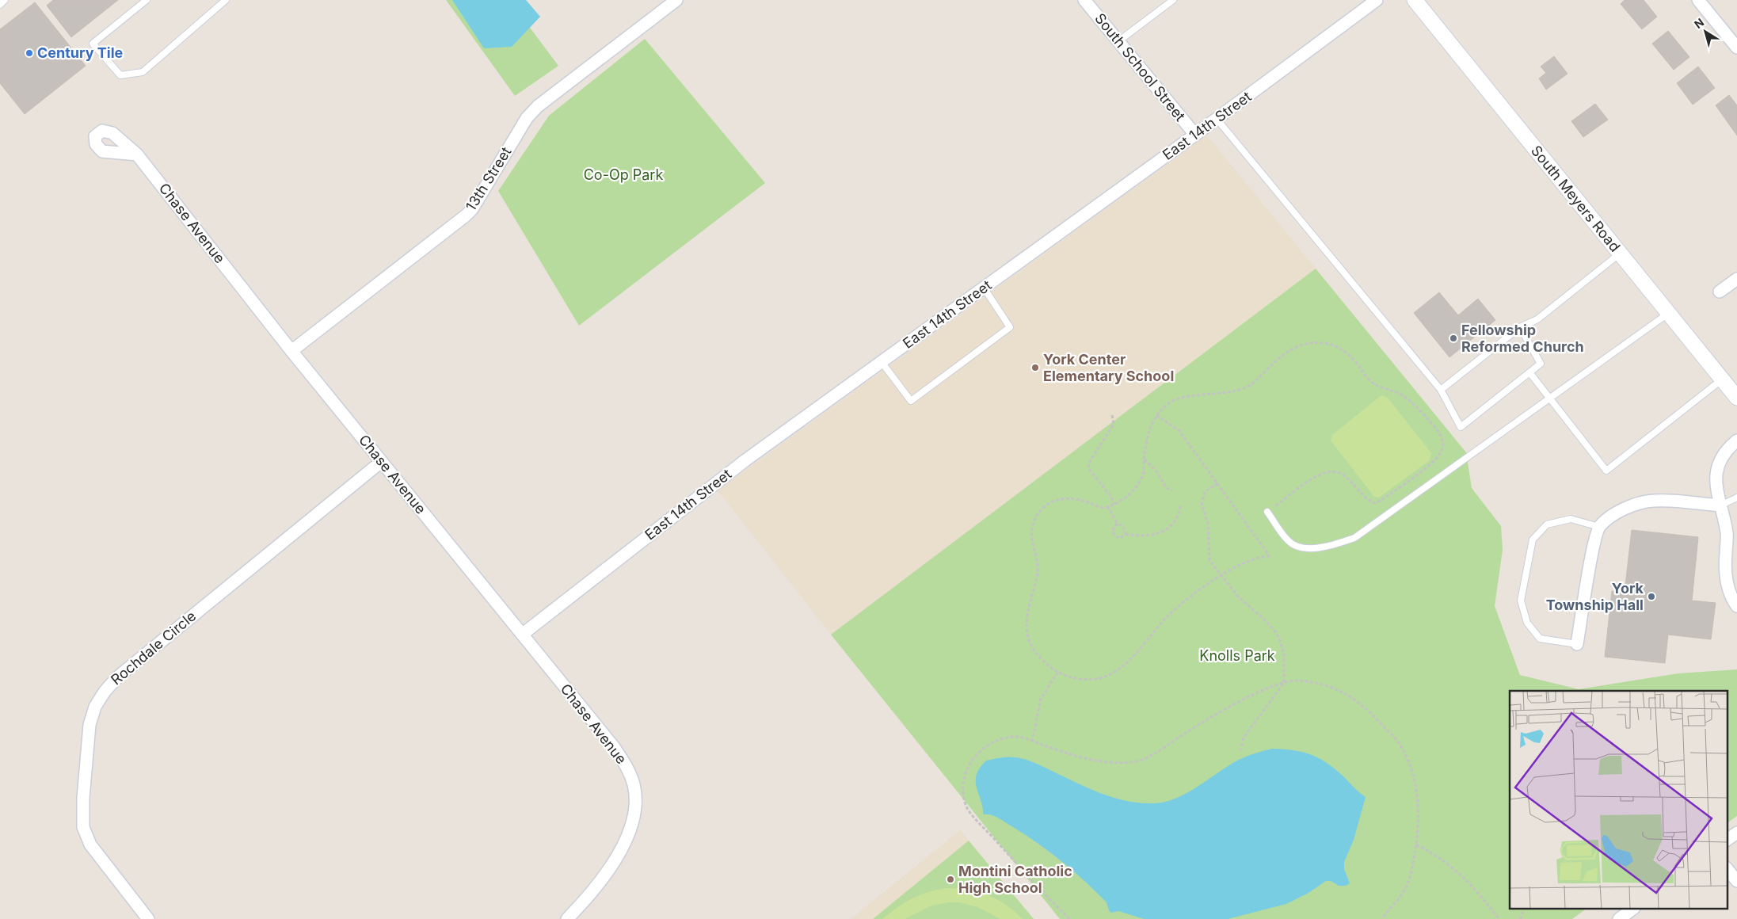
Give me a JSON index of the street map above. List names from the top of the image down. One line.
{"streets":{"street":["South School Street","East 14th Street","13th Street","South Meyers Road","Chase Avenue","Rochdale Circle"]},"crossings":[["South School Street","East 14th Street"],["East 14th Street","Chase Avenue"],["13th Street","Chase Avenue"],["Chase Avenue","Rochdale Circle"]],"parks":["Co-Op Park","Knolls Park"],"places":["Century Tile","Fellowship Reformed Church","York Center Elementary School","York Township Hall","Montini Catholic High School"],"north":"top left"}
